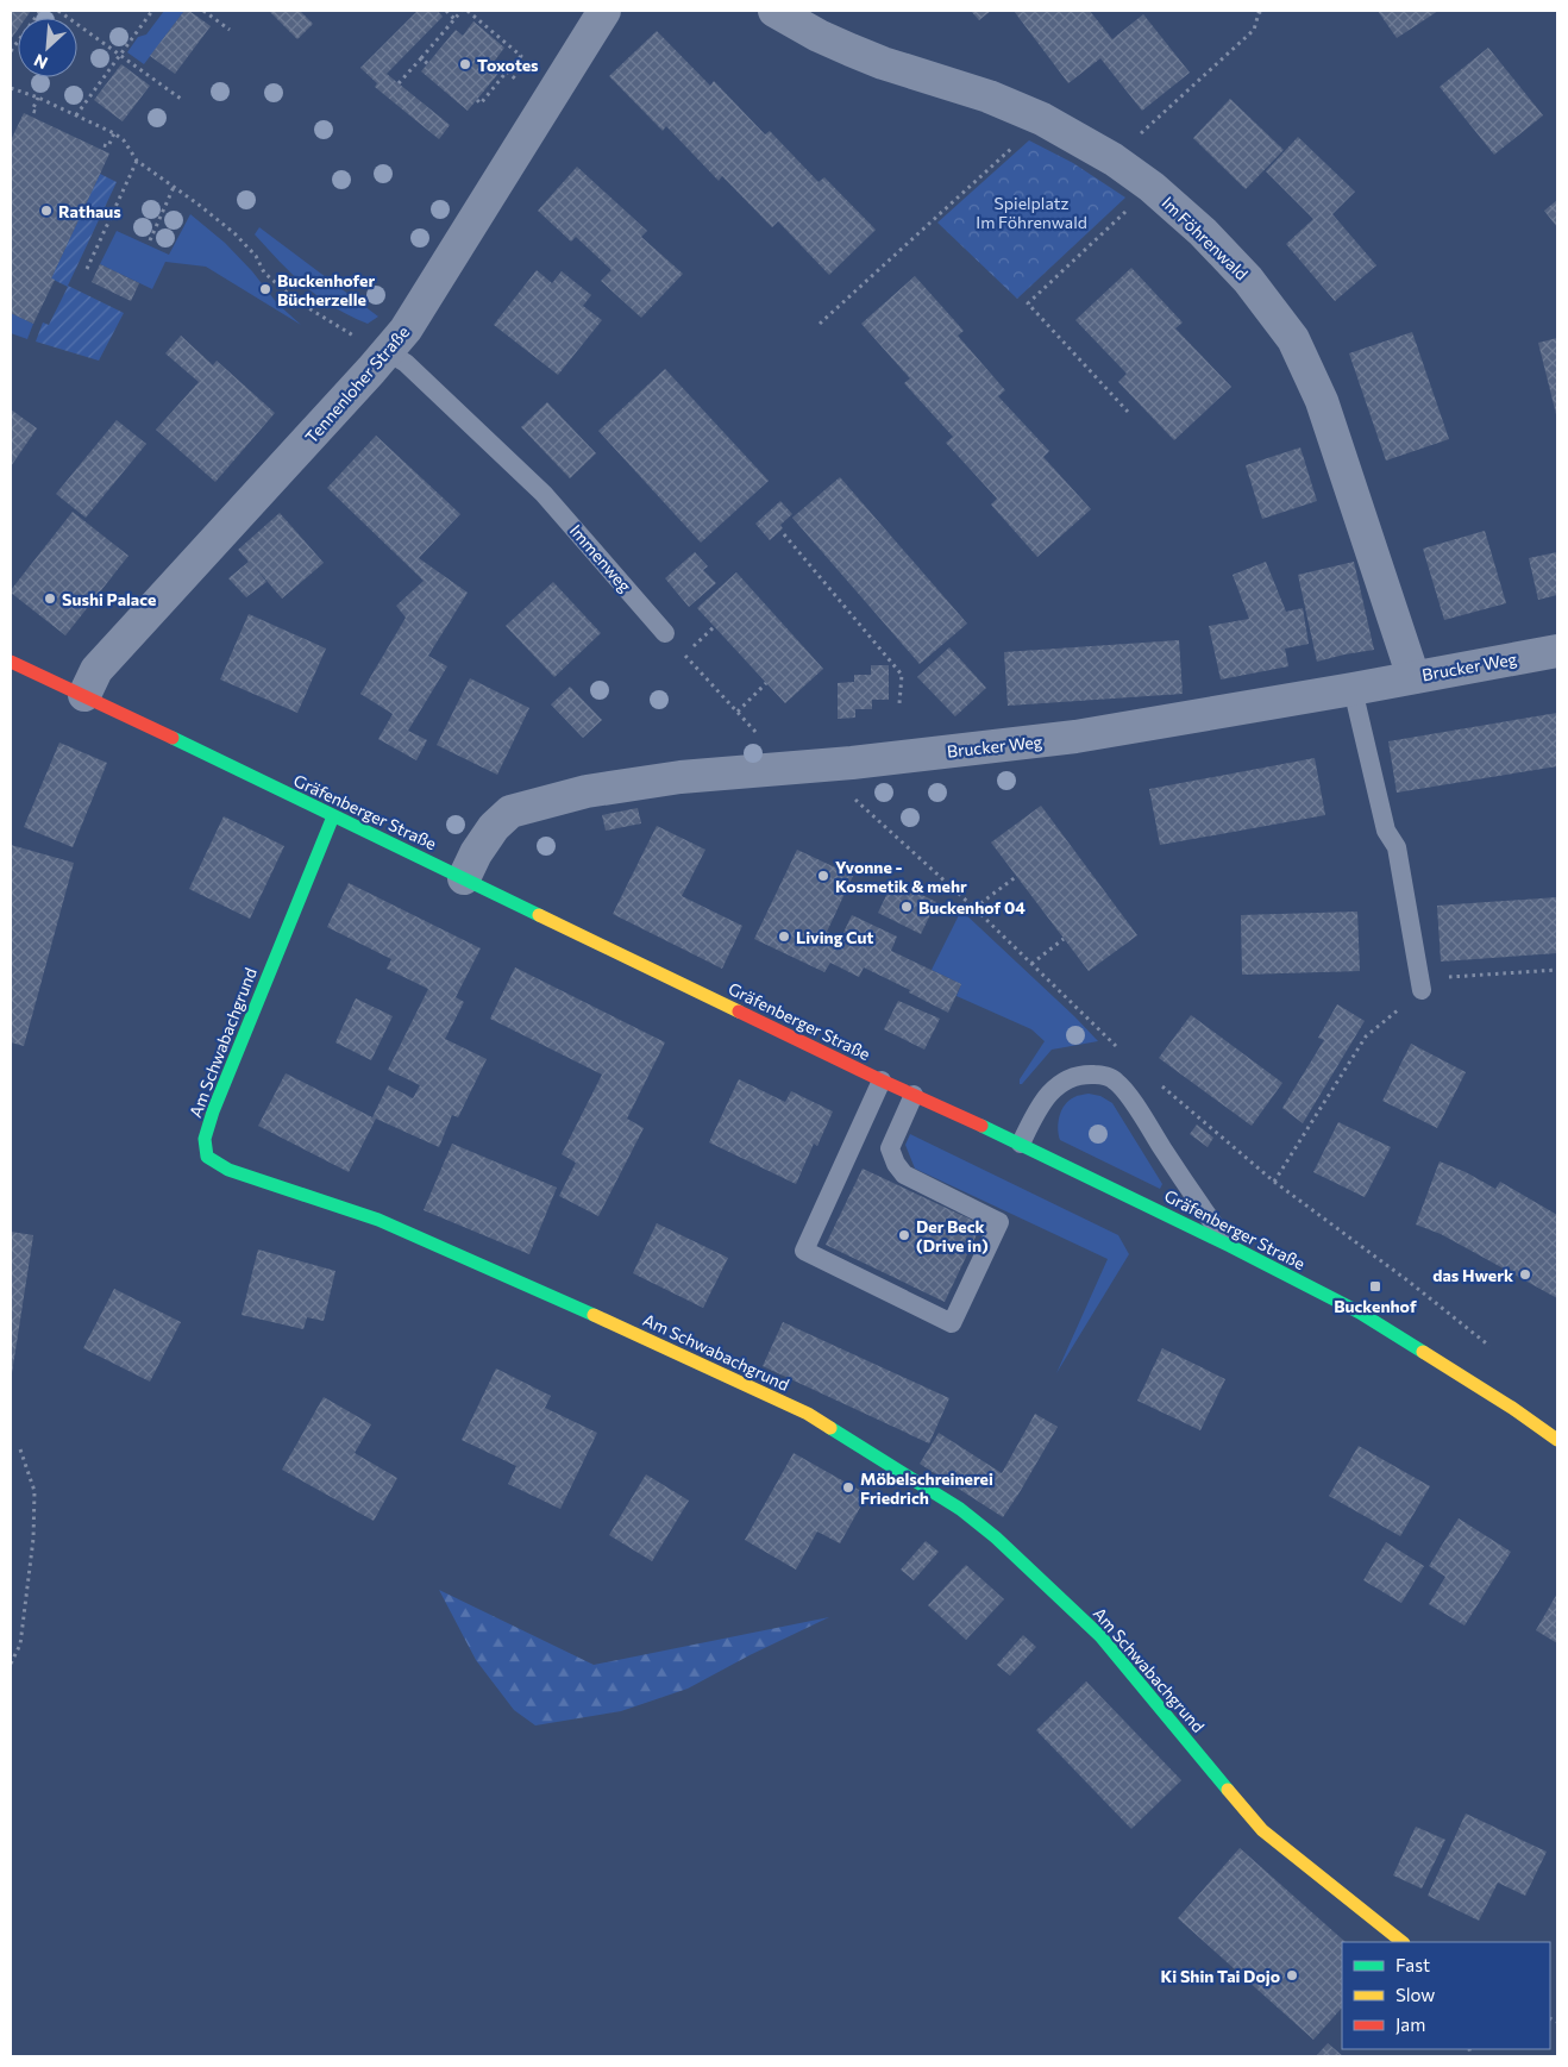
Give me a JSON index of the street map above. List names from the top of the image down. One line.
{"streets":{"street":["Im Föhrenwald","Tennenloher Straße","Brucker Weg","Gräfenberger Straße","Am Schwabachgrund"],"lane":["Immenweg"]},"crossings":[["Im Föhrenwald","Brucker Weg"],["Tennenloher Straße","Immenweg"],["Tennenloher Straße","Gräfenberger Straße"],["Brucker Weg","Gräfenberger Straße"],["Gräfenberger Straße","Am Schwabachgrund"]],"parks":["Spielplatz Im Föhrenwald"],"places":{"other":["Toxotes","Rathaus","Buckenhofer Bücherzelle","Sushi Palace","Yvonne - Kosmetik & mehr","Buckenhof 04","Living Cut","Der Beck (Drive in)","das Hwerk","Möbelschreinerei Friedrich","Ki Shin Tai Dojo"],"transit":["Buckenhof"]},"legend":["Fast","Slow","Jam"],"north":"bottom left"}
